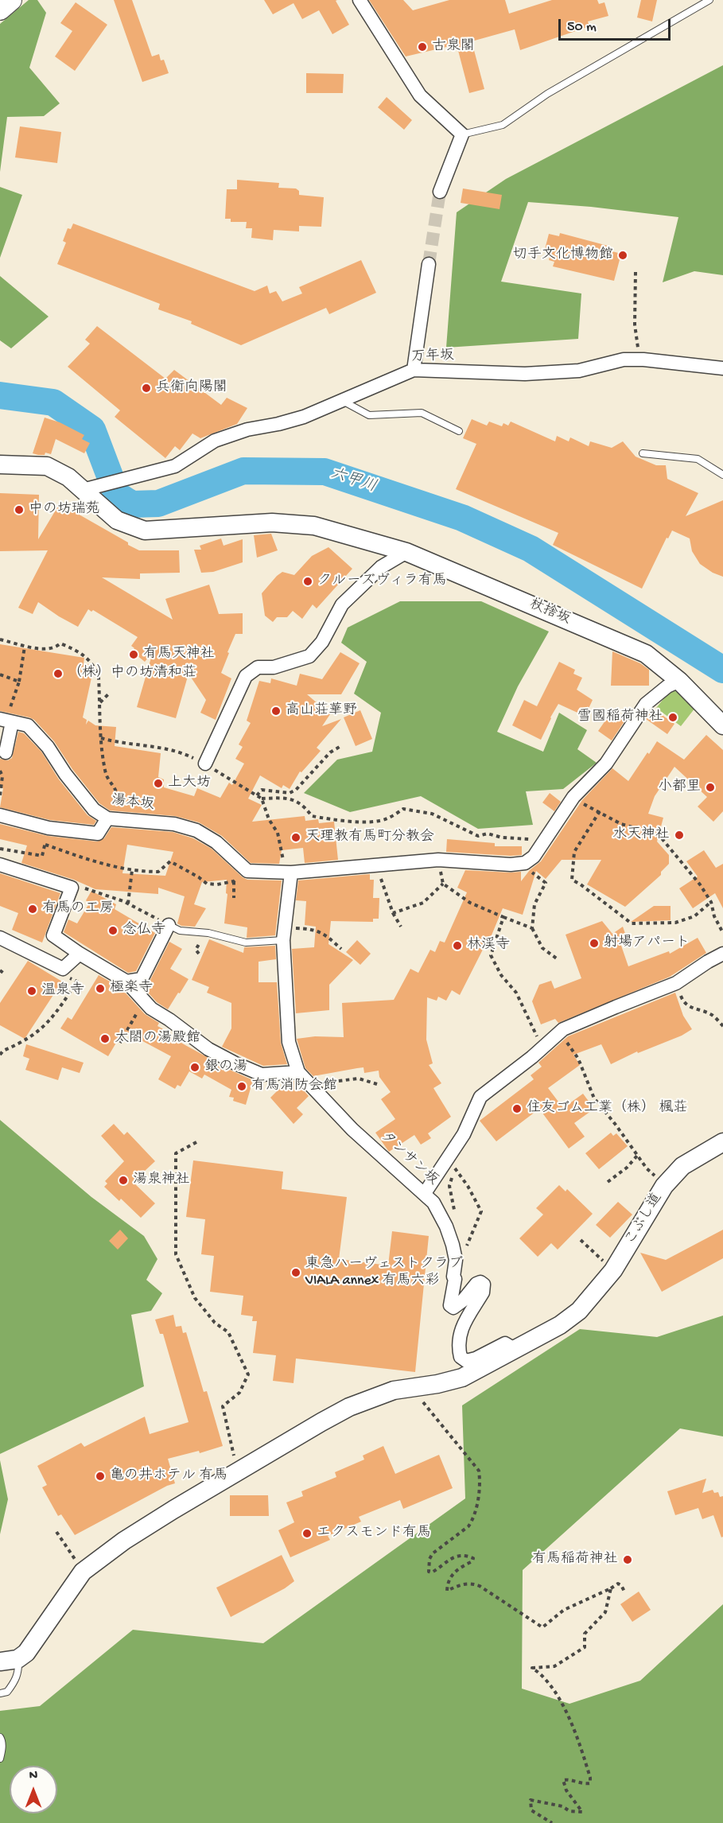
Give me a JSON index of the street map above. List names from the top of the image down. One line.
{"streets":{"street":["万年坂","杖捨坂","湯本坂","タンサン坂","こぶし道"]},"crossings":[["万年坂","杖捨坂"],["タンサン坂","こぶし道"]],"water":["六甲川"],"places":["古泉閣","切手文化博物館","兵衛向陽閣","中の坊瑞苑","クルーズヴィラ有馬","有馬天神社","（株）中の坊清和荘","高山荘華野","雪國稲荷神社","上大坊","小都里","水天神社","天理教有馬町分教会","有馬の工房","念仏寺","射場アパート","林渓寺","極楽寺","温泉寺","太閤の湯殿館","銀の湯","有馬消防会館","住友ゴム工業（株） 楓荘","湯泉神社","東急ハーヴェストクラブ VIALA annex 有馬六彩","亀の井ホテル 有馬","エクスモンド有馬","有馬稲荷神社"],"scale_bar":"50 m","north":"top"}
